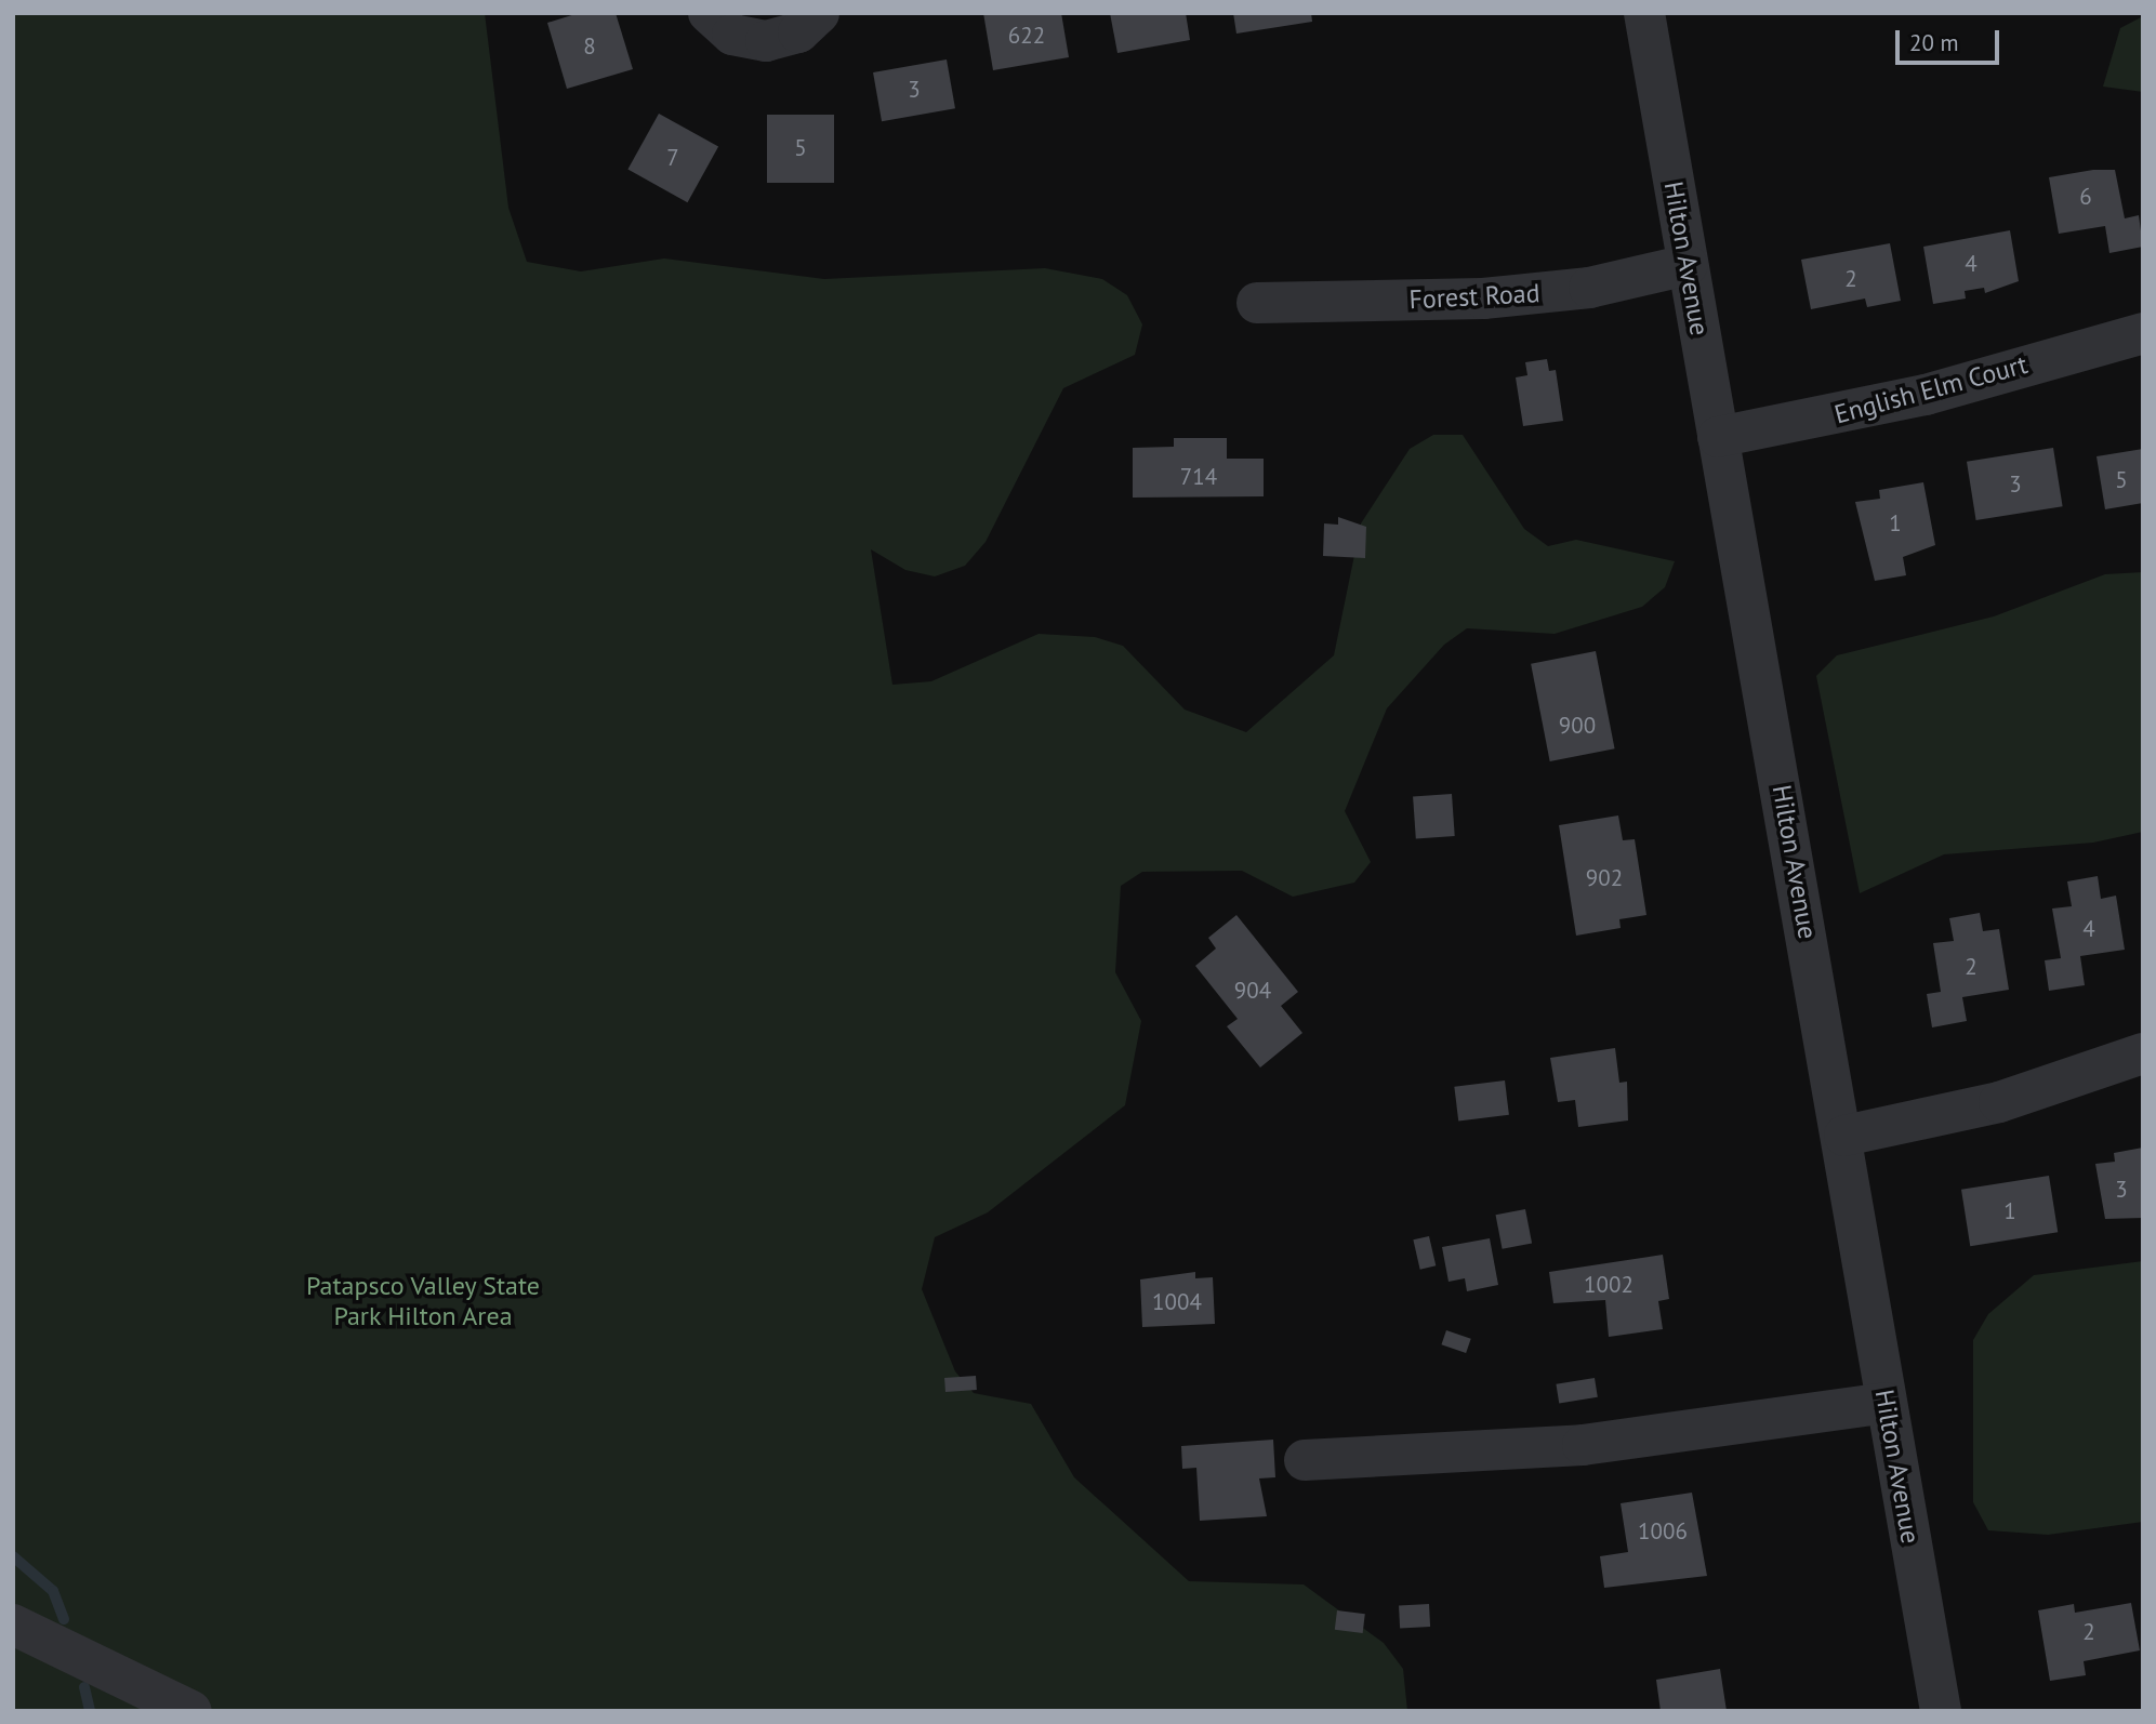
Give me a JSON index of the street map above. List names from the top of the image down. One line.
{"streets":{"street":["Hilton Avenue","Forest Road","English Elm Court"]},"crossings":[["Hilton Avenue","Forest Road"],["Hilton Avenue","English Elm Court"]],"parks":["Patapsco Valley State Park Hilton Area"],"house_numbers":["622","8","3","5","7","6","4","2","714","5","3","1","900","902","4","2","904","3","1","1002","1004","1006","2"],"scale_bar":"20 m"}
